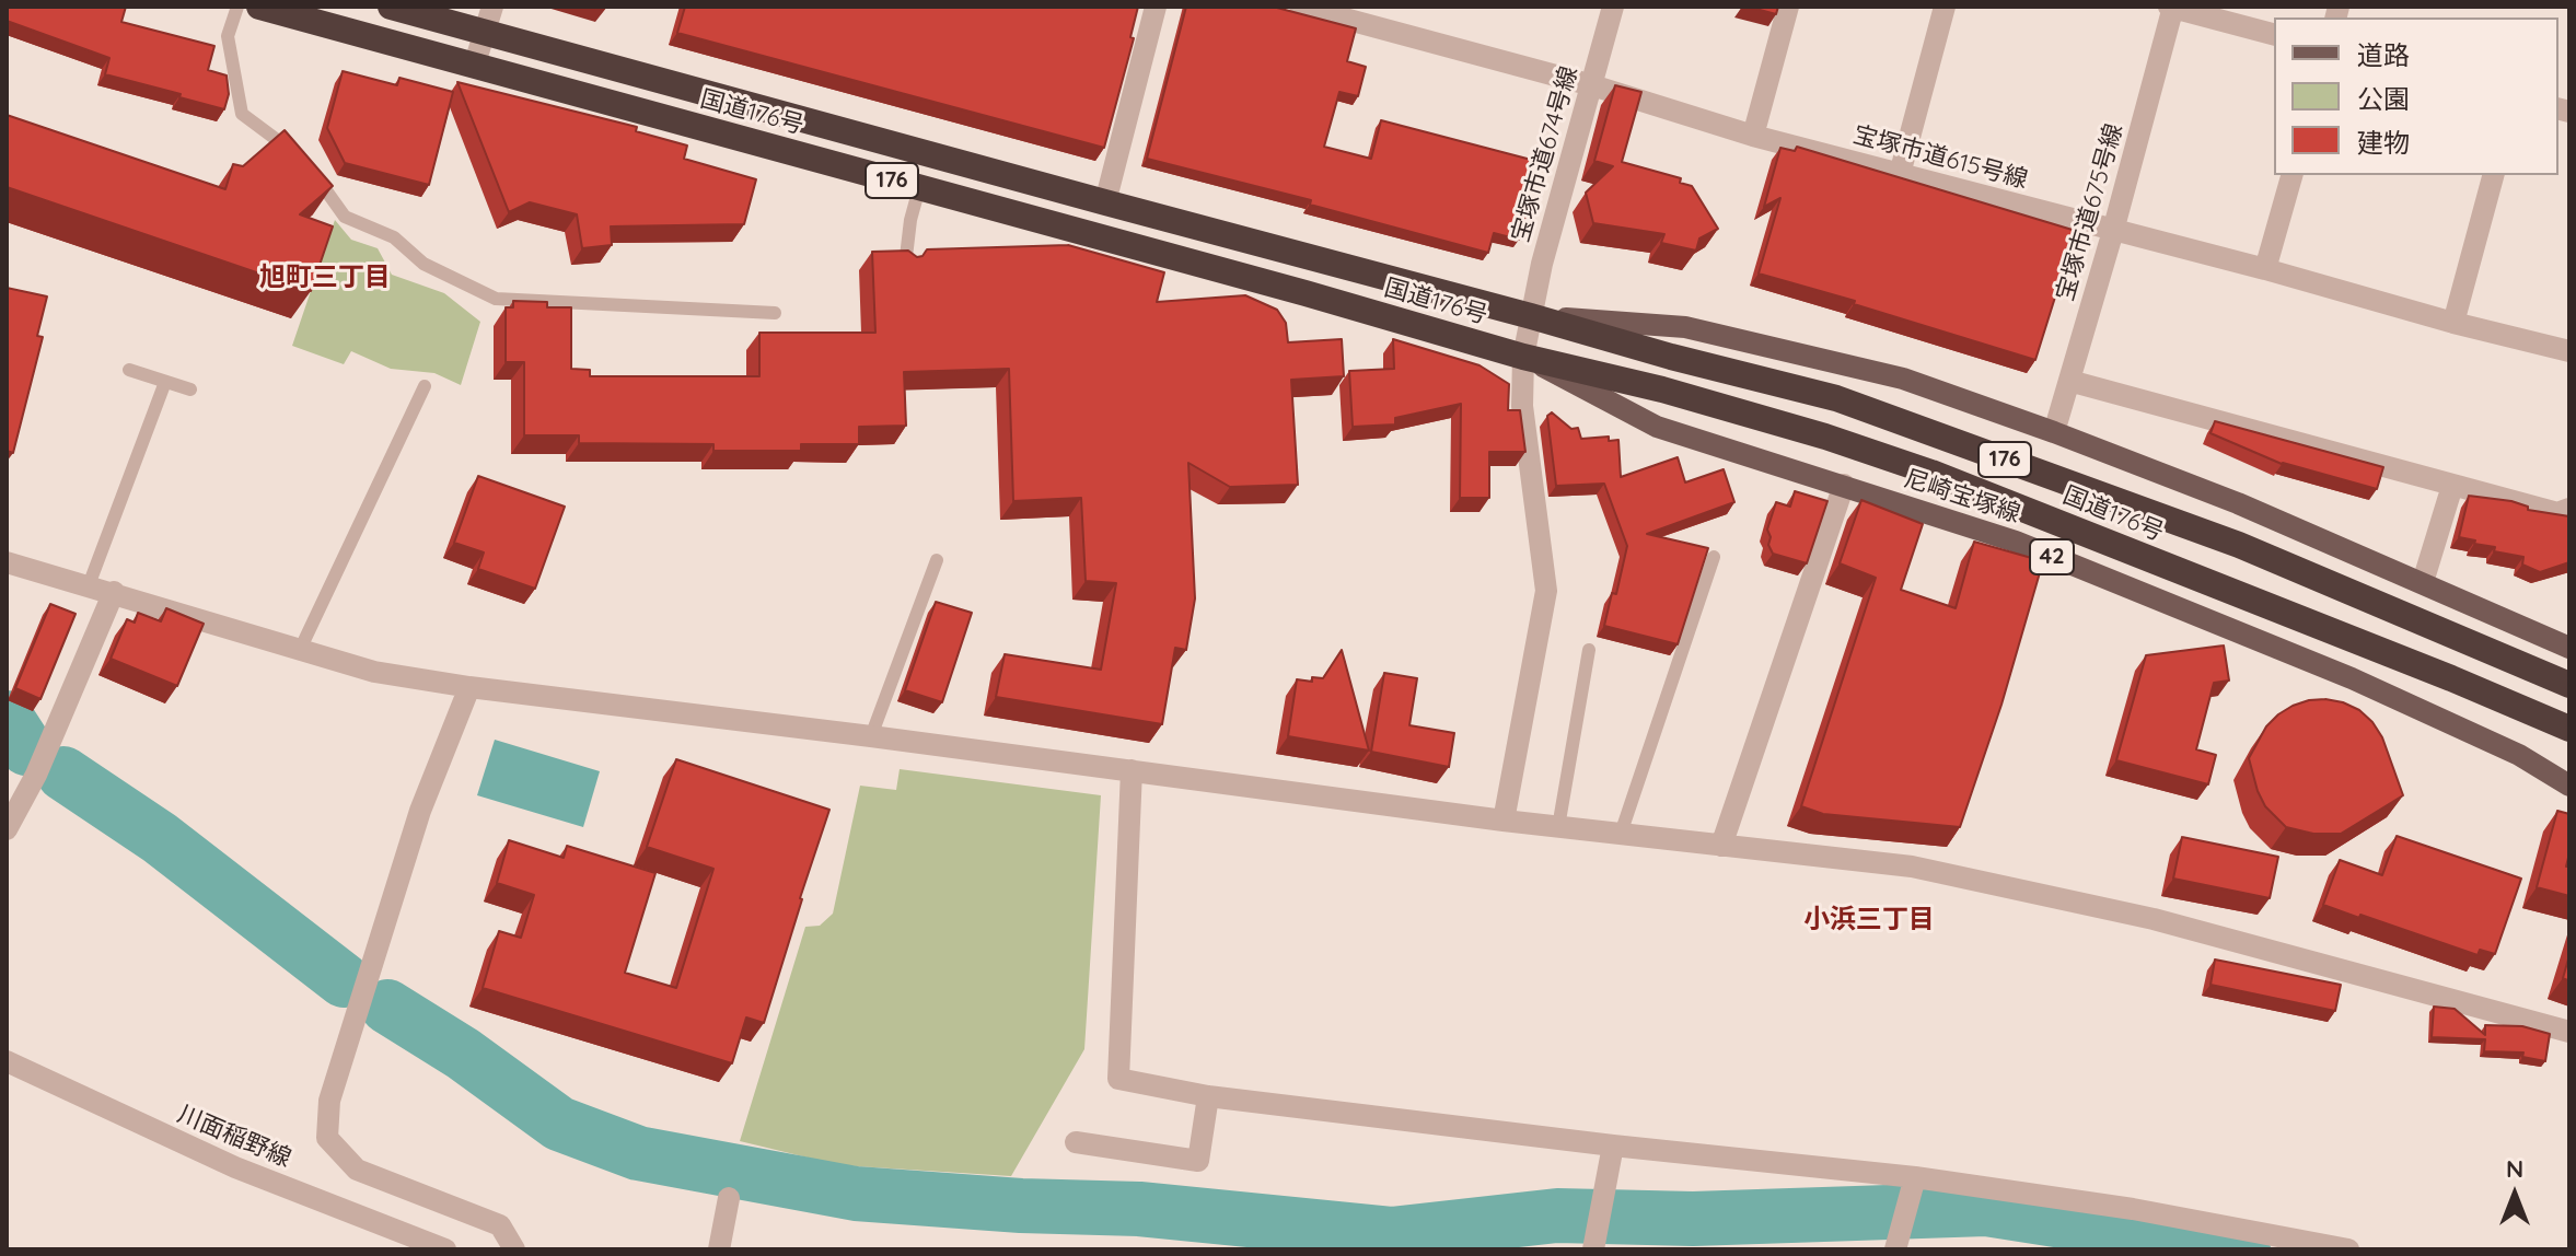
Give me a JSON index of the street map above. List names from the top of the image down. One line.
{"streets":{"highway":["国道176号","176"],"main road":["尼崎宝塚線","42"],"street":["宝塚市道674号線","宝塚市道615号線","宝塚市道675号線","川面稲野線"]},"crossings":[["国道176号","宝塚市道674号線"],["国道176号","尼崎宝塚線"],["宝塚市道674号線","宝塚市道615号線"],["宝塚市道674号線","尼崎宝塚線"],["宝塚市道615号線","宝塚市道675号線"]],"districts":["旭町三丁目","小浜三丁目"],"legend":["道路","公園","建物"],"north":"top"}
